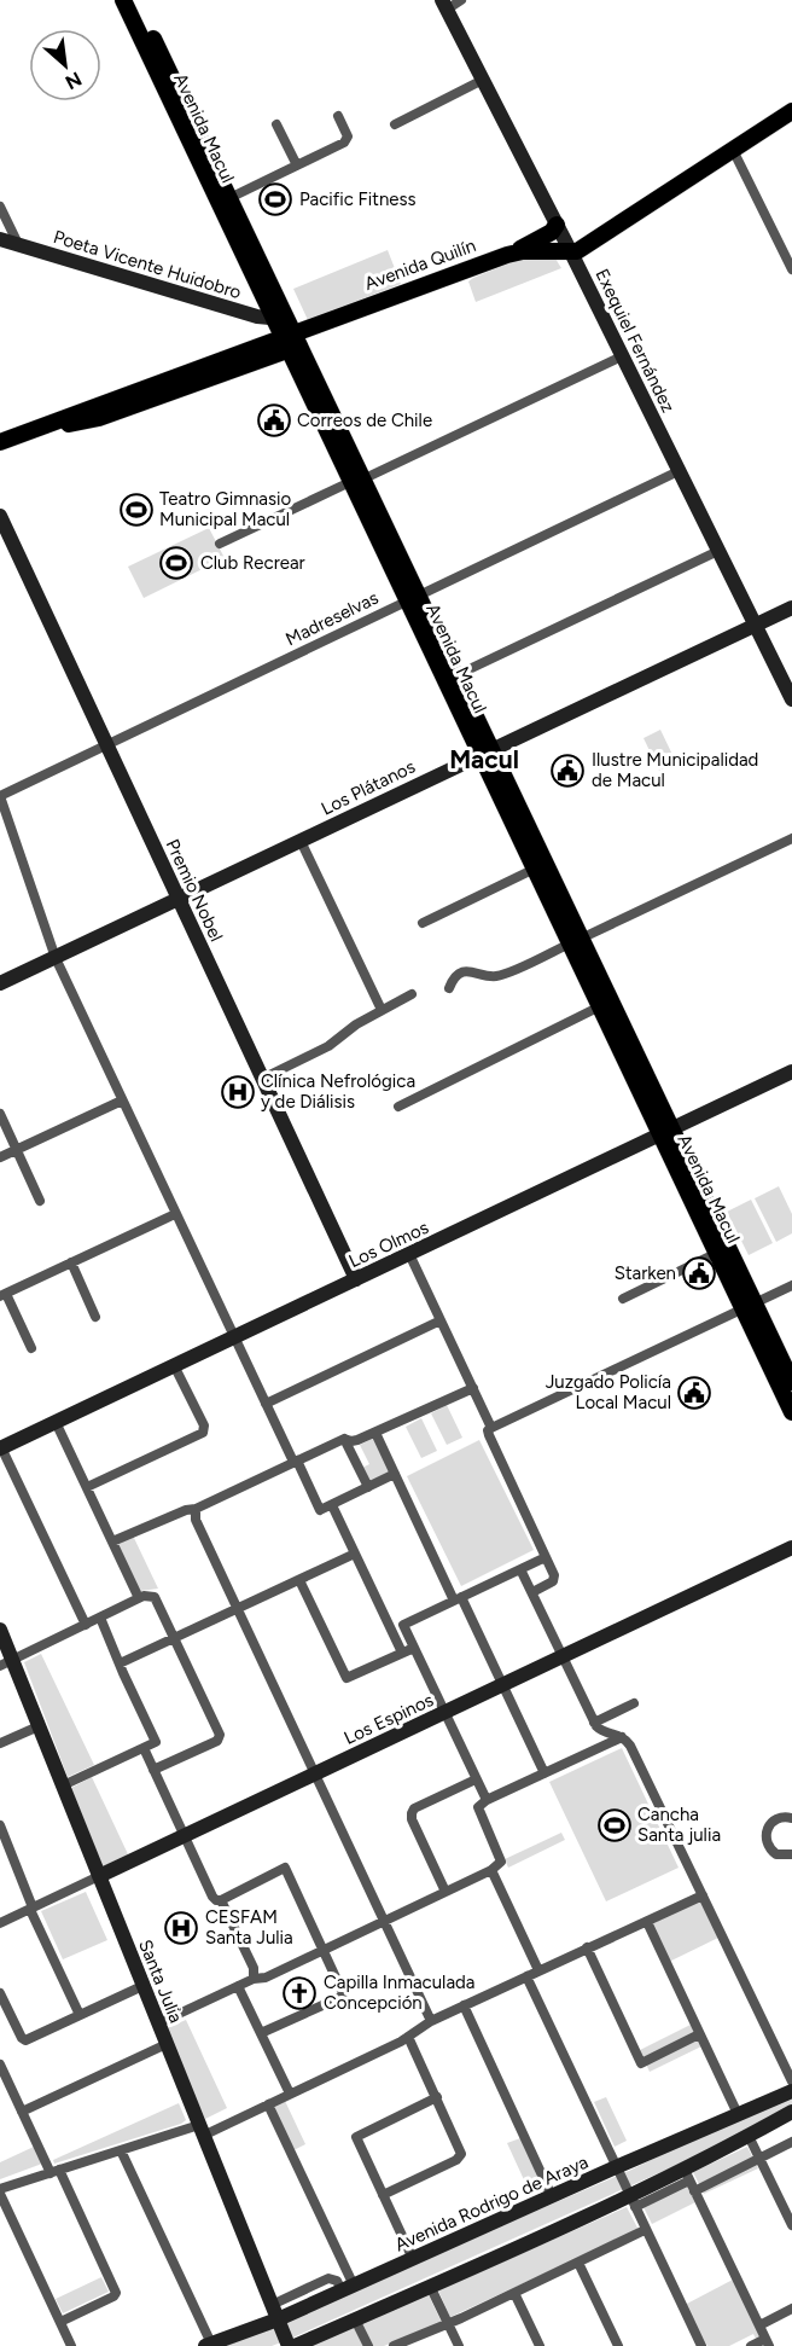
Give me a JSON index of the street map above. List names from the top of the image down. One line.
{"streets":{"main road":["Avenida Macul","Avenida Quilín"],"street":["Poeta Vicente Huidobro","Exequiel Fernández","Madreselvas","Los Plátanos","Premio Nobel","Los Olmos","Los Espinos","Santa Julia","Avenida Rodrigo de Araya"]},"crossings":[["Avenida Macul","Poeta Vicente Huidobro"],["Avenida Macul","Avenida Quilín"],["Avenida Macul","Madreselvas"],["Avenida Macul","Los Plátanos"],["Avenida Macul","Los Olmos"],["Poeta Vicente Huidobro","Avenida Quilín"],["Avenida Quilín","Exequiel Fernández"],["Exequiel Fernández","Madreselvas"],["Exequiel Fernández","Los Plátanos"],["Madreselvas","Premio Nobel"],["Los Plátanos","Premio Nobel"],["Premio Nobel","Los Olmos"],["Los Espinos","Santa Julia"],["Santa Julia","Avenida Rodrigo de Araya"]],"districts":["Macul"],"places":{"sports":["Pacific Fitness","Teatro Gimnasio Municipal Macul","Club Recrear","Cancha Santa julia"],"public building":["Correos de Chile","Ilustre Municipalidad de Macul","Starken","Juzgado Policía Local Macul"],"hospital":["Clínica Nefrológica y de Diálisis","CESFAM Santa Julia"],"church":["Capilla Inmaculada Concepción"]},"north":"bottom right"}
